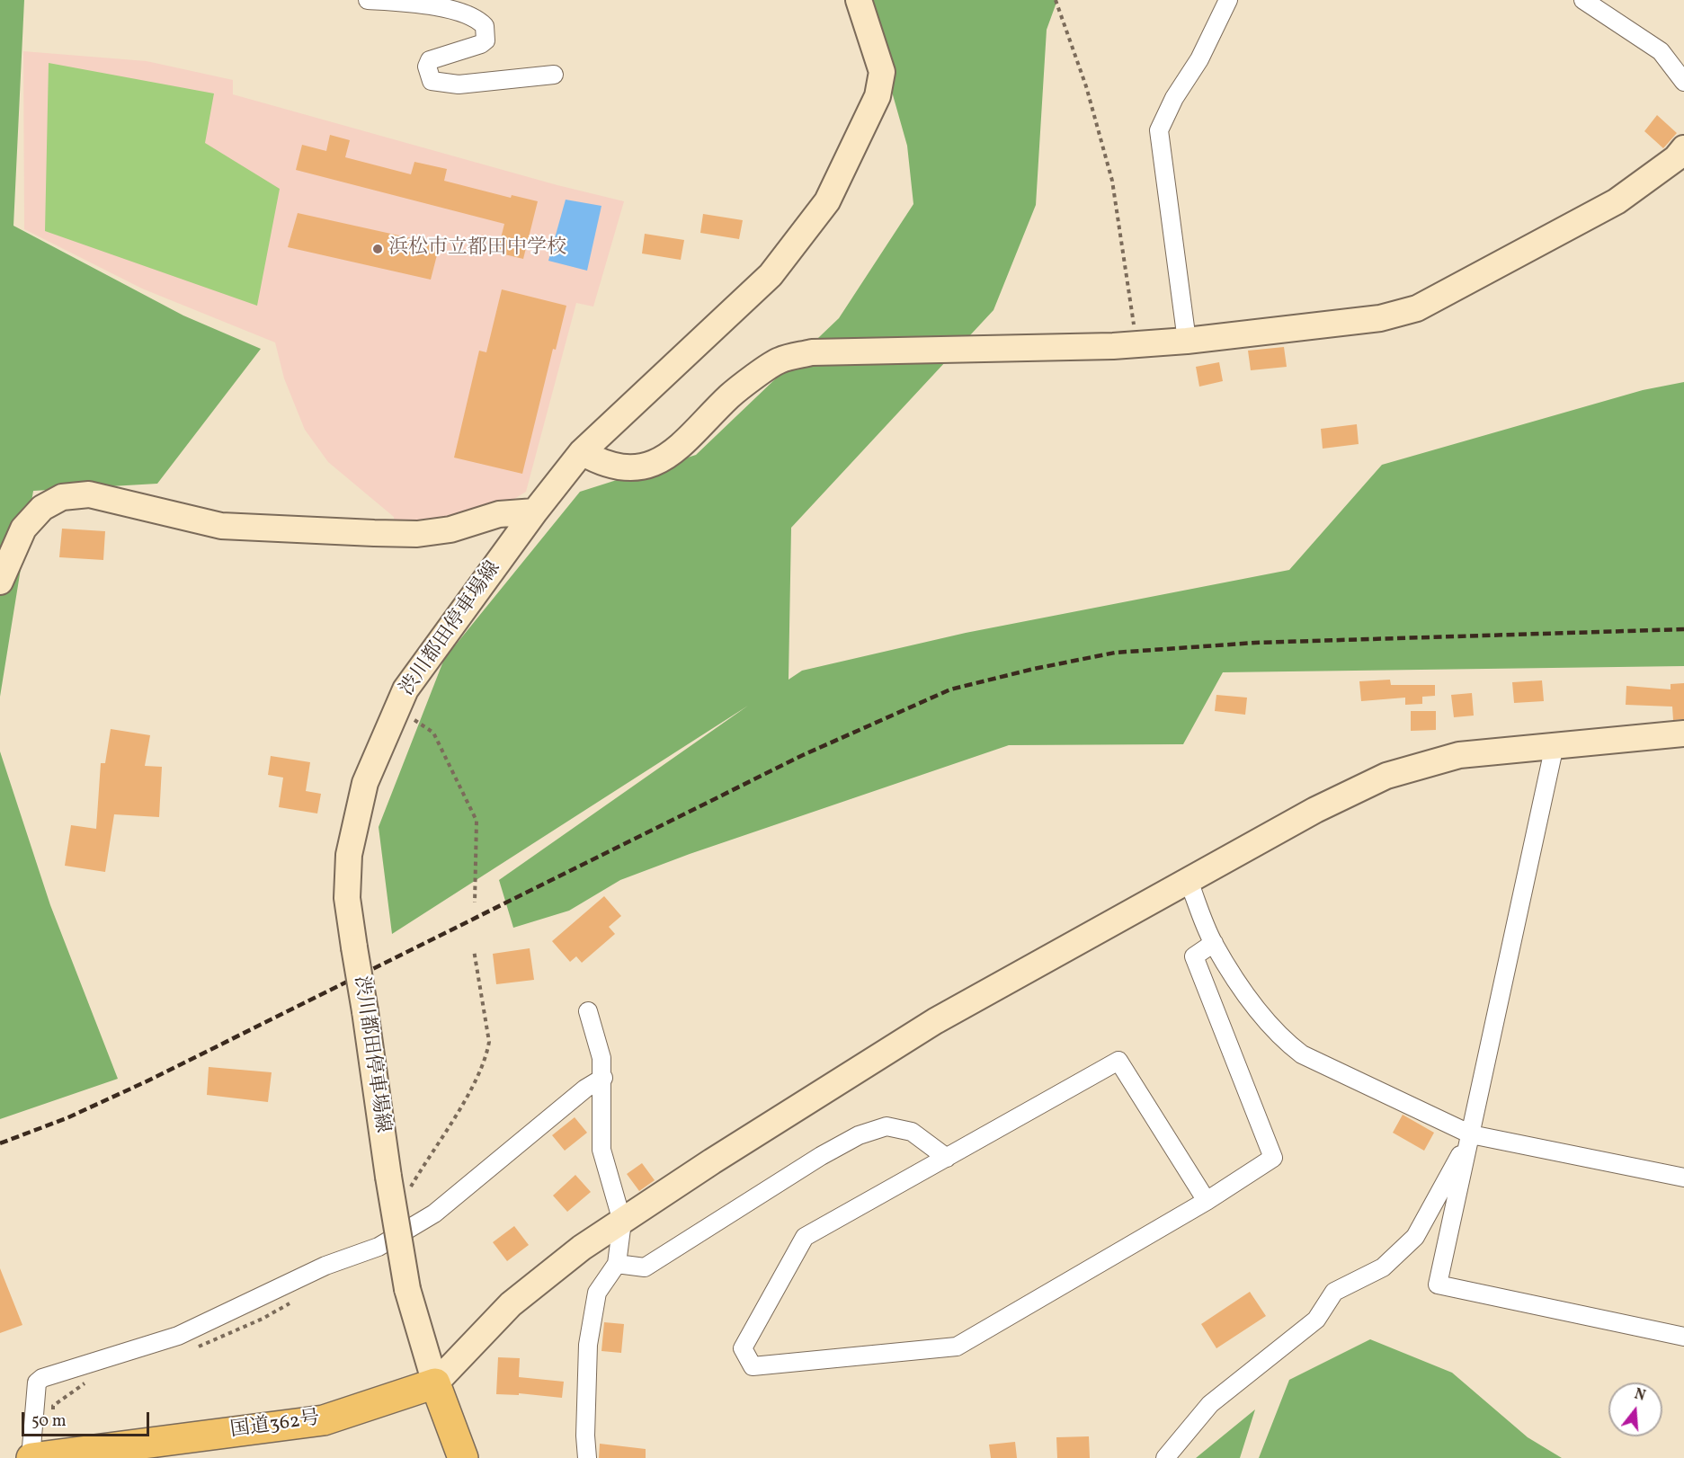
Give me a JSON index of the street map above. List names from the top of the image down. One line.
{"streets":{"highway":["国道362号"],"street":["渋川都田停車場線"]},"crossings":[["渋川都田停車場線","国道362号"]],"places":["浜松市立都田中学校"],"scale_bar":"50 m","north":"top"}
